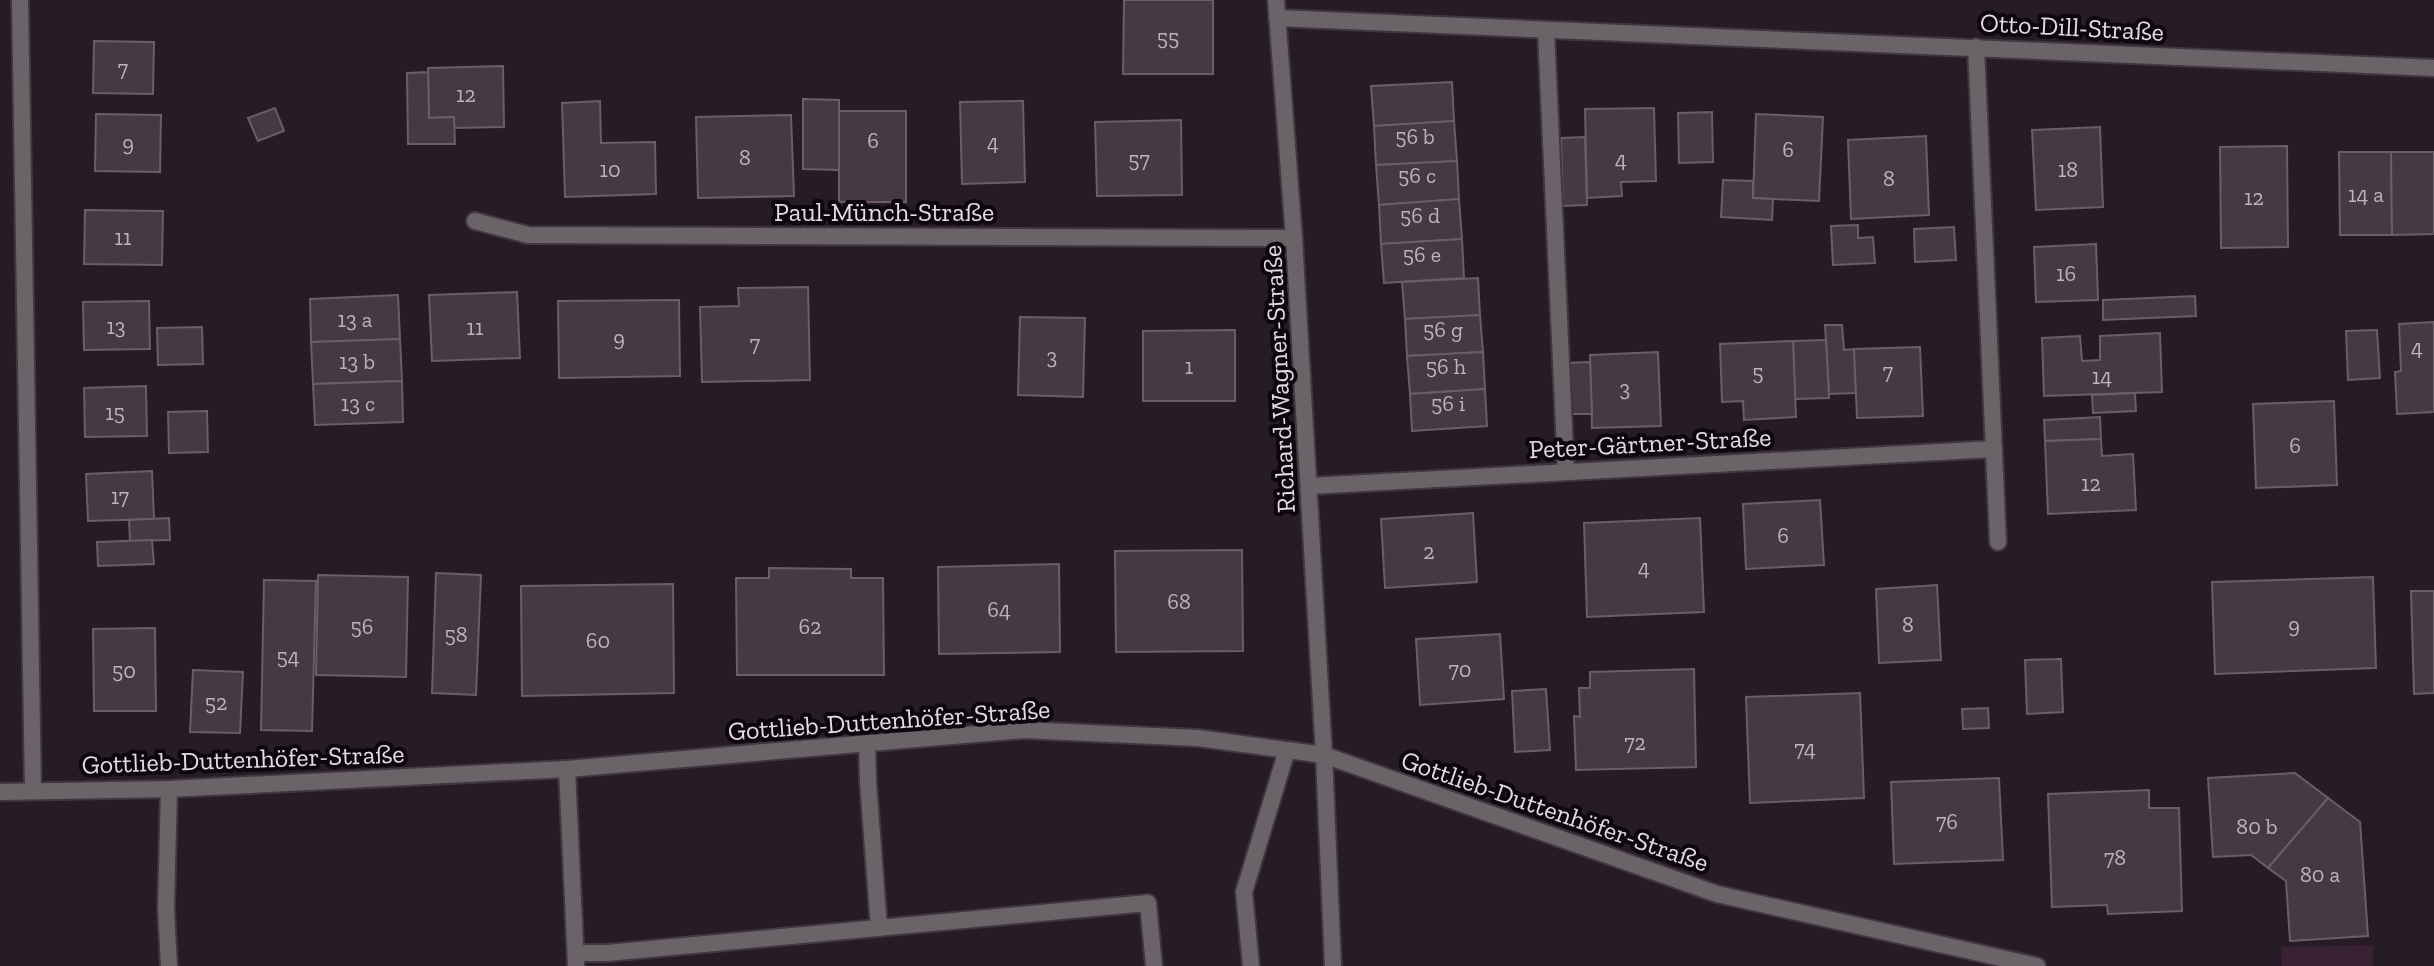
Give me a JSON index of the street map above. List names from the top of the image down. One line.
{"streets":{"street":["Otto-Dill-Straße","Paul-Münch-Straße","Richard-Wagner-Straße","Peter-Gärtner-Straße","Gottlieb-Duttenhöfer-Straße"]},"crossings":[["Otto-Dill-Straße","Richard-Wagner-Straße"],["Paul-Münch-Straße","Richard-Wagner-Straße"],["Richard-Wagner-Straße","Peter-Gärtner-Straße"],["Richard-Wagner-Straße","Gottlieb-Duttenhöfer-Straße"]],"house_numbers":["55","7","12","56 b","6","4","9","6","8","57","4","10","18","56 c","8","14 a","12","56 d","11","56 e","16","13 a","13","11","56 g","9","7","4","3","13 b","1","56 h","7","5","14","3","13 c","56 i","15","6","12","17","6","2","4","68","64","8","9","56","62","58","60","54","70","50","52","72","74","76","80 b","78","80 a"]}
